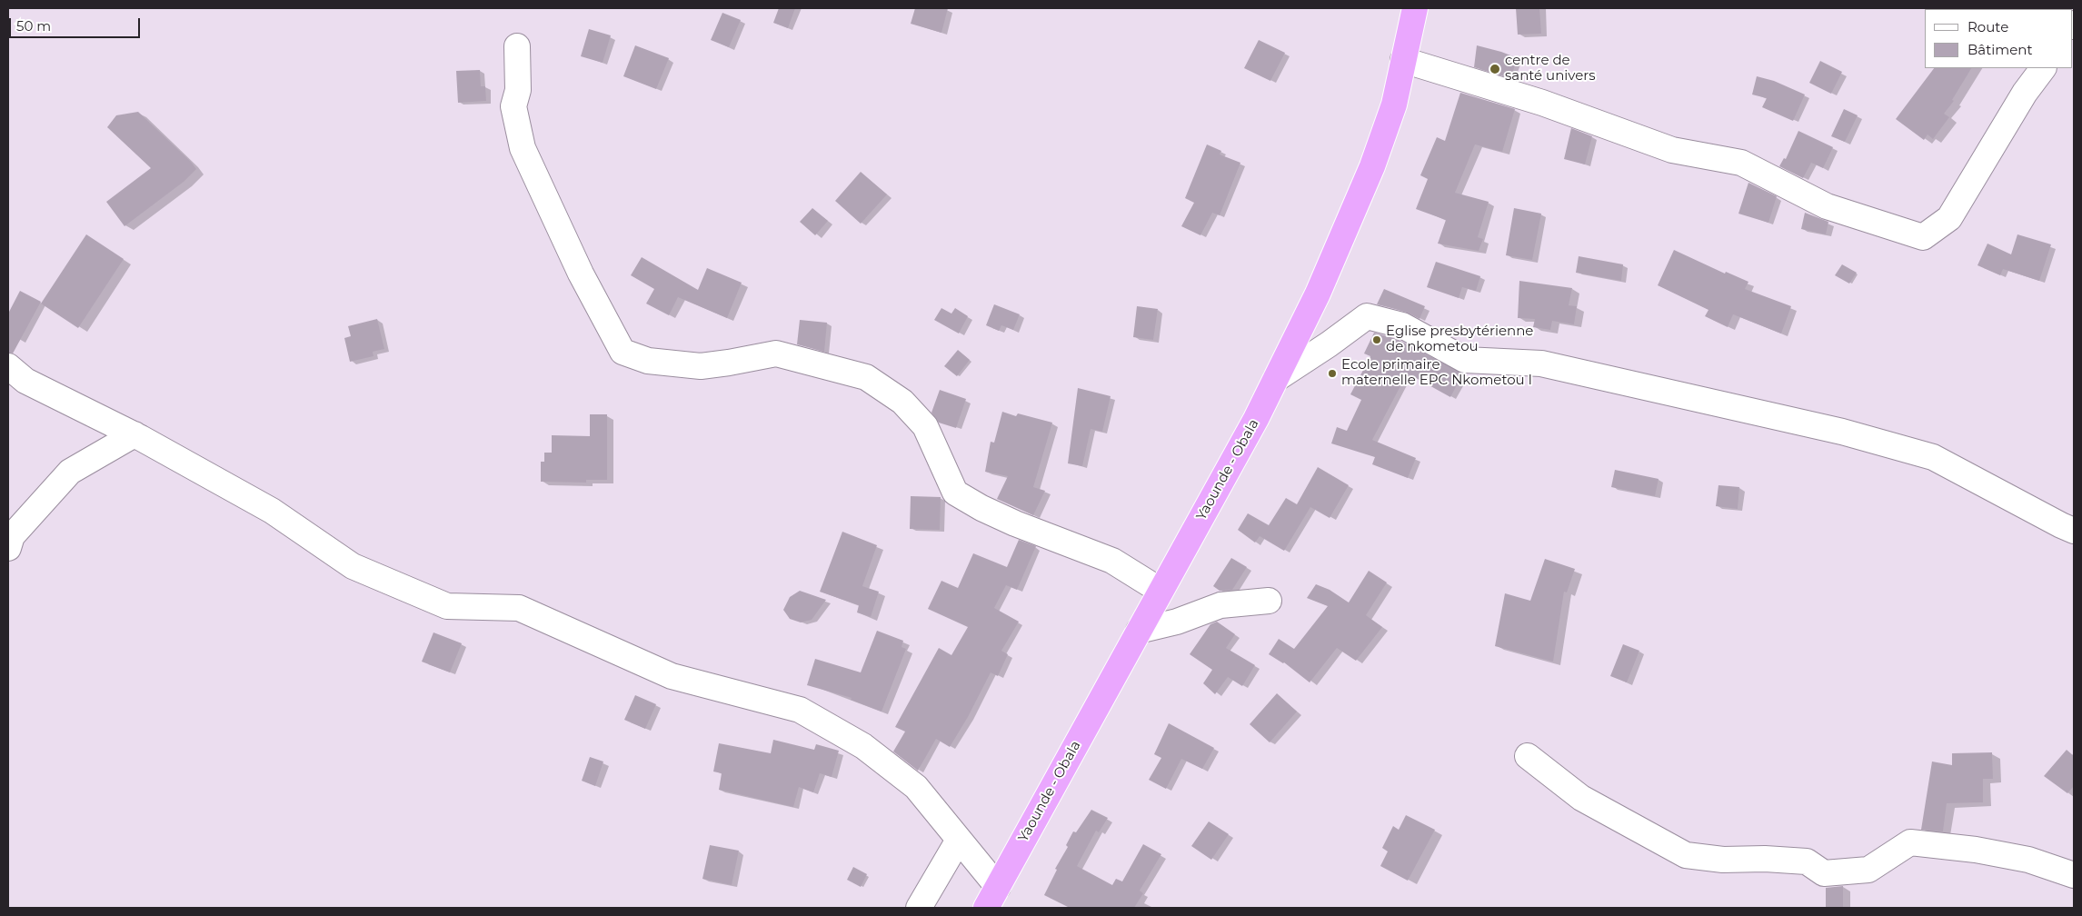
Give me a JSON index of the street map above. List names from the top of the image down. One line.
{"streets":{"highway":["Yaounde - Obala"]},"places":["centre de santé univers","Eglise presbytérienne de nkometou","Ecole primaire maternelle EPC Nkometou I"],"legend":["Route","Bâtiment"],"scale_bar":"50 m"}
